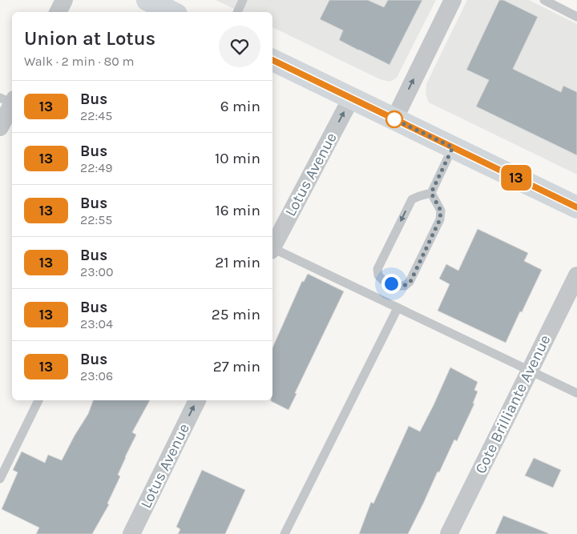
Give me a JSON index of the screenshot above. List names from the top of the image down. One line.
{"streets":{"street":["Lotus Avenue","Cote Brilliante Avenue"]},"one_way":["Lotus Avenue"],"lines":["bus line 13"],"page":{"on_map":"13","heading":["Union at Lotus","Walk · 2 min · 80 m"],"list":[{"mark":"13","name":"Bus","note":"22:45","value":"6 min"},{"mark":"13","name":"Bus","note":"22:49","value":"10 min"},{"mark":"13","name":"Bus","note":"22:55","value":"16 min"},{"mark":"13","name":"Bus","note":"23:00","value":"21 min"},{"mark":"13","name":"Bus","note":"23:04","value":"25 min"},{"mark":"13","name":"Bus","note":"23:06","value":"27 min"}]}}
